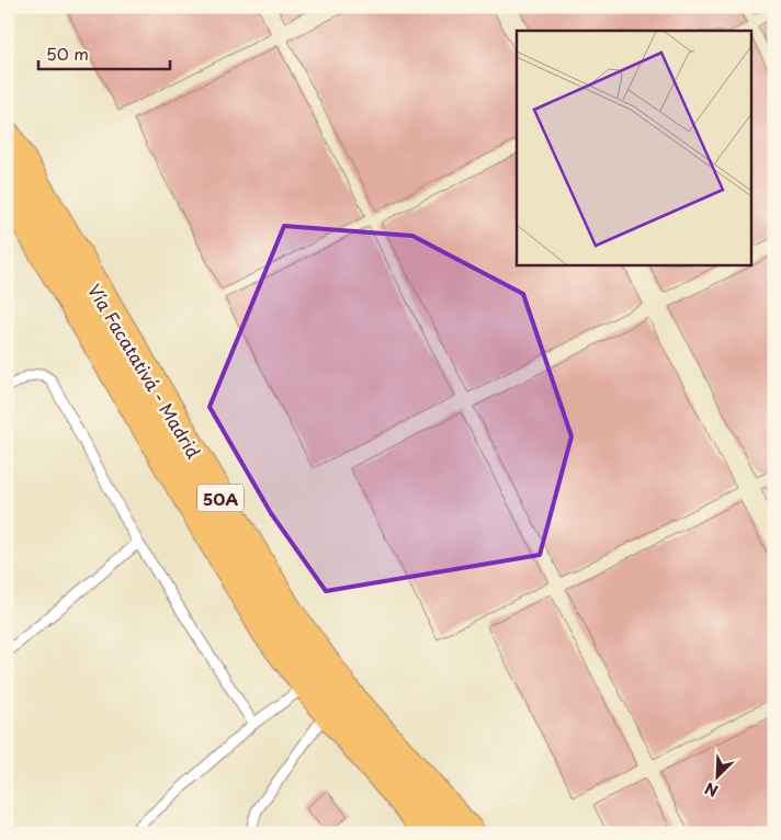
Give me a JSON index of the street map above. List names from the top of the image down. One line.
{"streets":{"main road":["Vía Facatativá - Madrid","50A"]},"scale_bar":"50 m","north":"bottom left"}
